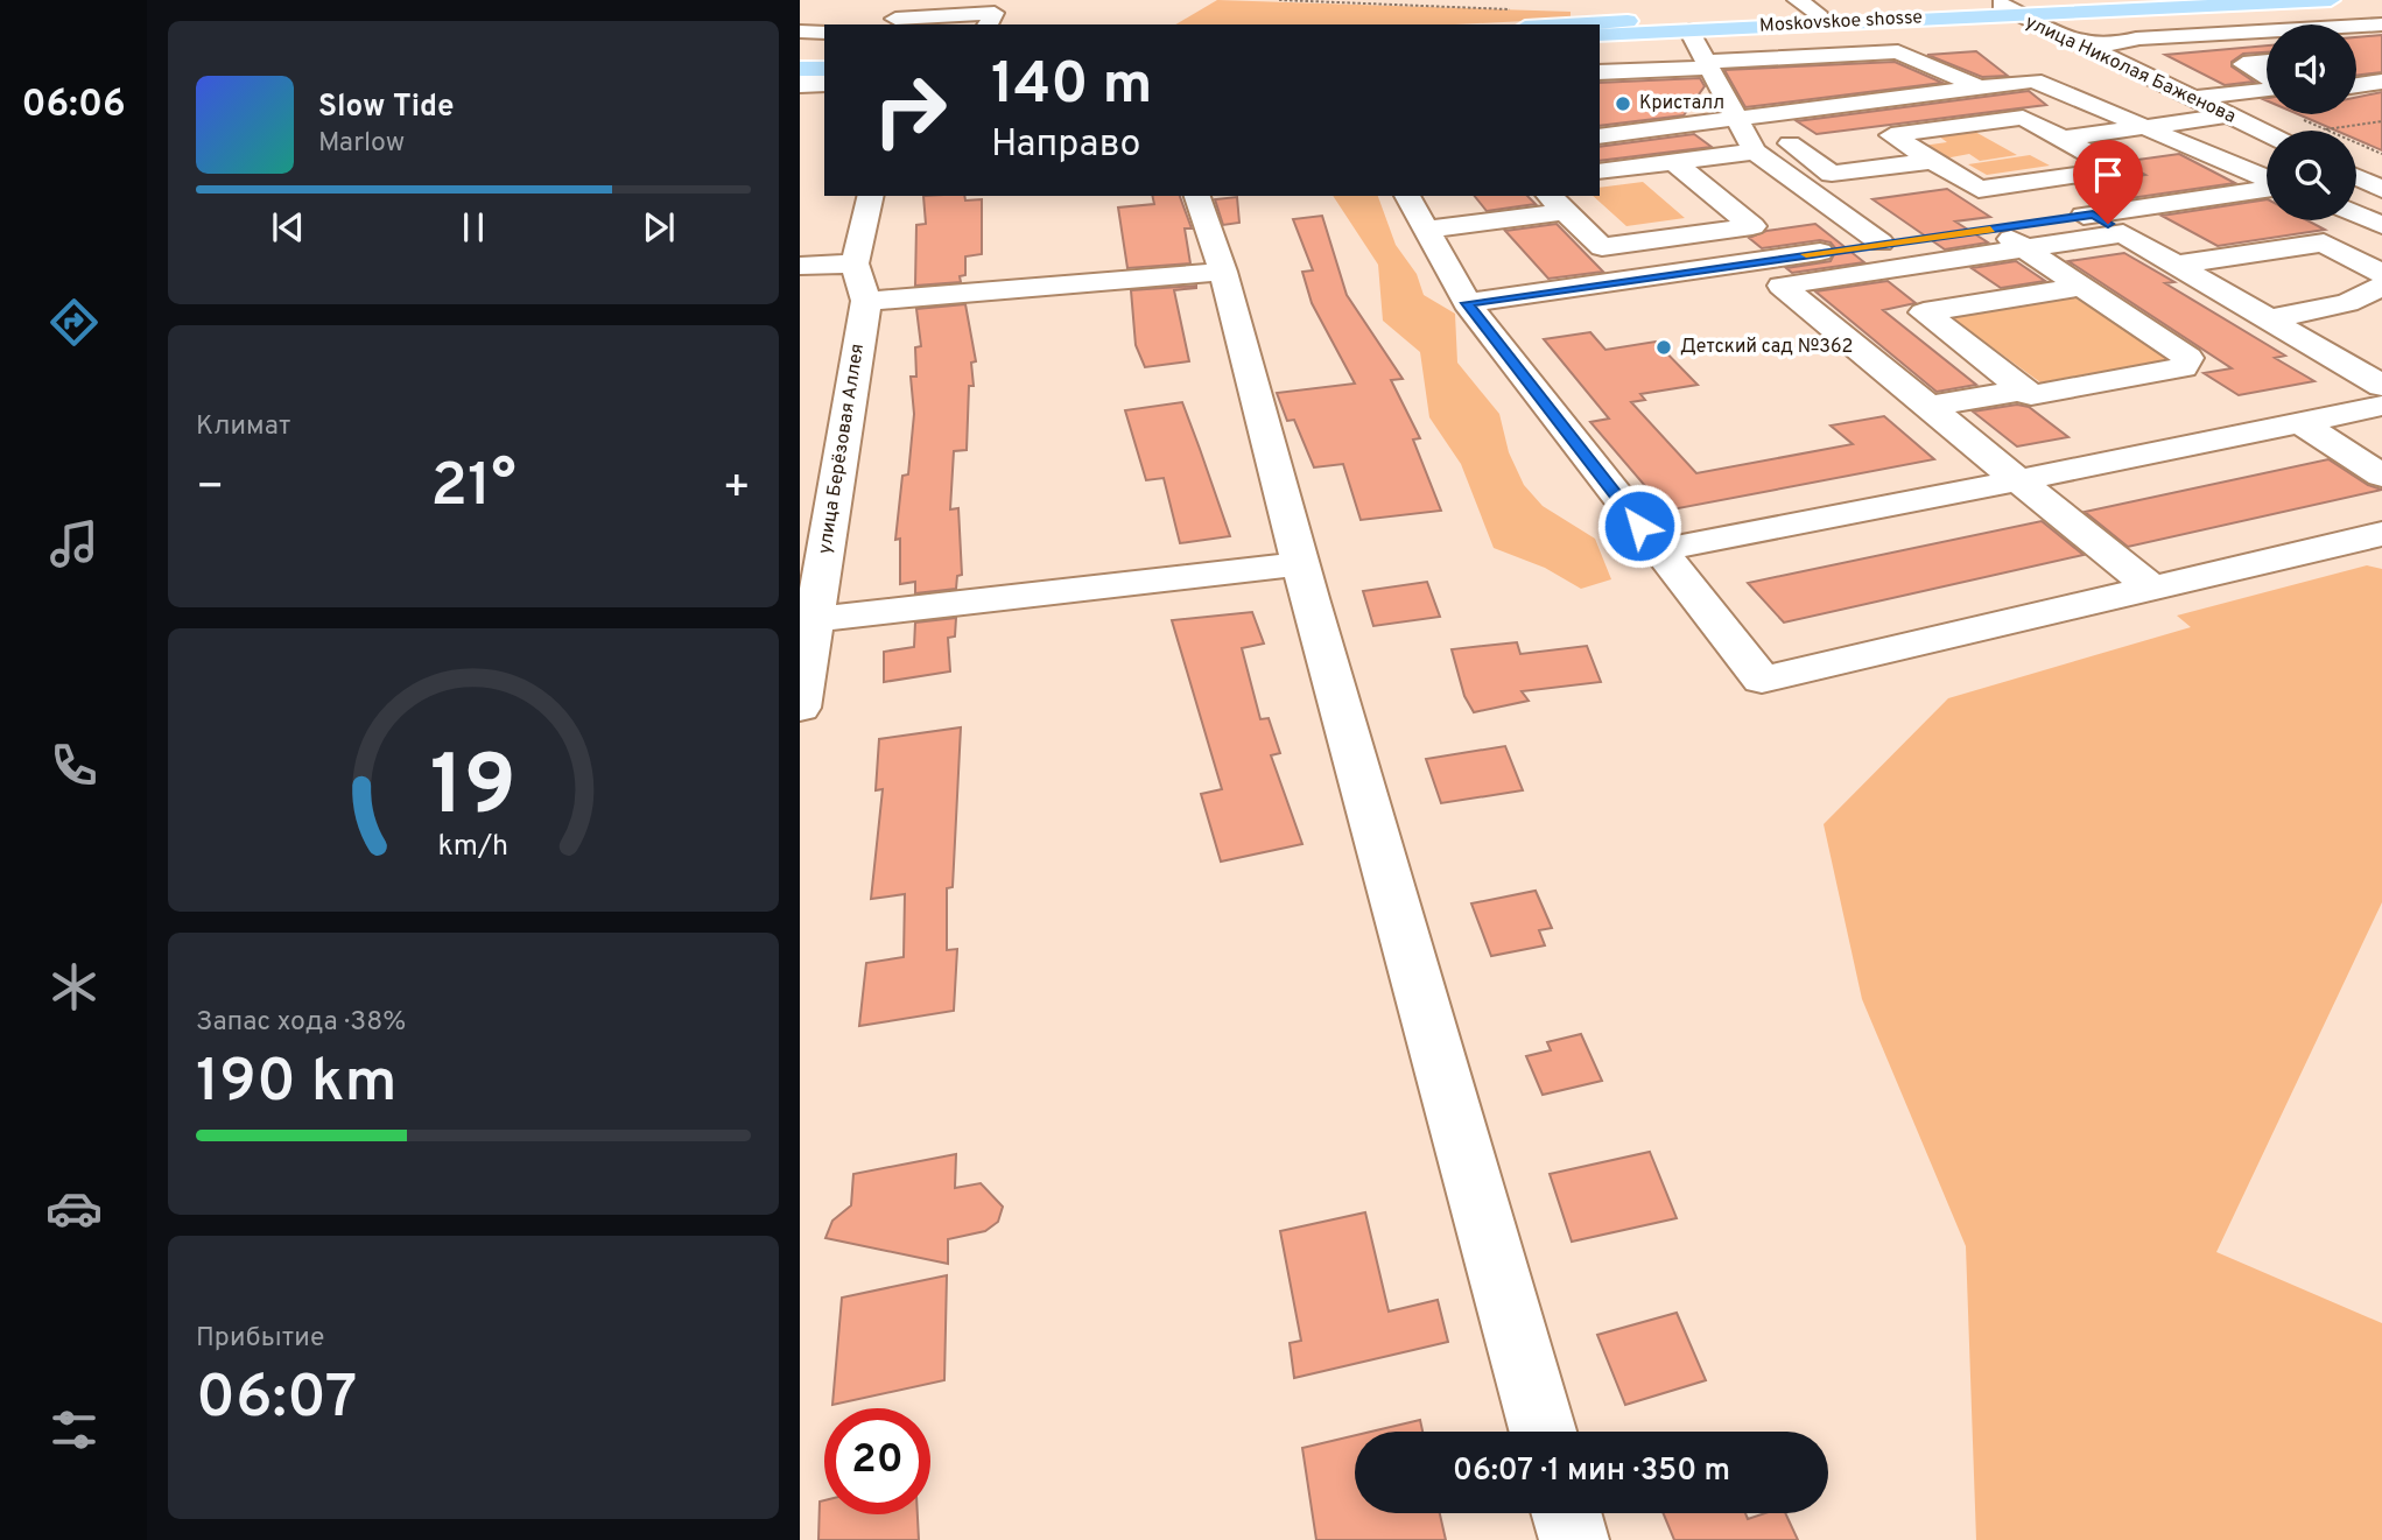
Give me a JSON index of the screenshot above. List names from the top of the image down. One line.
{"streets":{"main road":["Moskovskoe shosse"],"street":["улица Николая Баженова","улица Берёзовая Аллея"]},"crossings":[["Moskovskoe shosse","улица Николая Баженова"]],"places":["Кристалл","Детский сад №362"],"page":{"tabs":"06:06","turn":["140 m","Направо"],"song":["Slow Tide","Marlow"],"tile":["Климат",["Запас хода · 38%","190 km"],["Прибытие","06:07"]],"heat":["−","21°","+"],"limit":"20","trip":"06:07 · 1 мин · 350 m","gauge":["19","km/h"]}}
